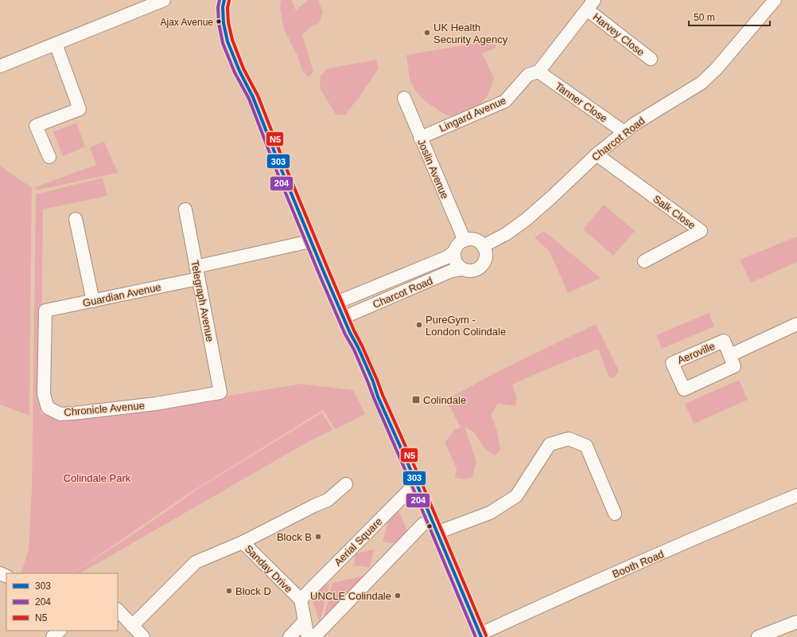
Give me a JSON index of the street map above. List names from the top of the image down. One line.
{"streets":{"street":["Harvey Close","Tanner Close","Lingard Avenue","Charcot Road","Joslin Avenue","Salk Close","Guardian Avenue","Telegraph Avenue","Aeroville","Chronicle Avenue","Aerial Square","Booth Road","Sanday Drive"]},"crossings":[["Harvey Close","Lingard Avenue"],["Tanner Close","Lingard Avenue"],["Tanner Close","Charcot Road"],["Lingard Avenue","Joslin Avenue"],["Charcot Road","Joslin Avenue"],["Charcot Road","Salk Close"],["Guardian Avenue","Telegraph Avenue"],["Guardian Avenue","Chronicle Avenue"],["Telegraph Avenue","Chronicle Avenue"],["Aerial Square","Sanday Drive"]],"parks":["Colindale Park"],"places":{"other":["Ajax Avenue","UK Health Security Agency","PureGym - London Colindale","Block B","Block D","UNCLE Colindale"],"transit":["Colindale"]},"lines":["transit line 303","transit line 204","transit line N5"],"legend":["303","204","N5"],"scale_bar":"50 m"}
